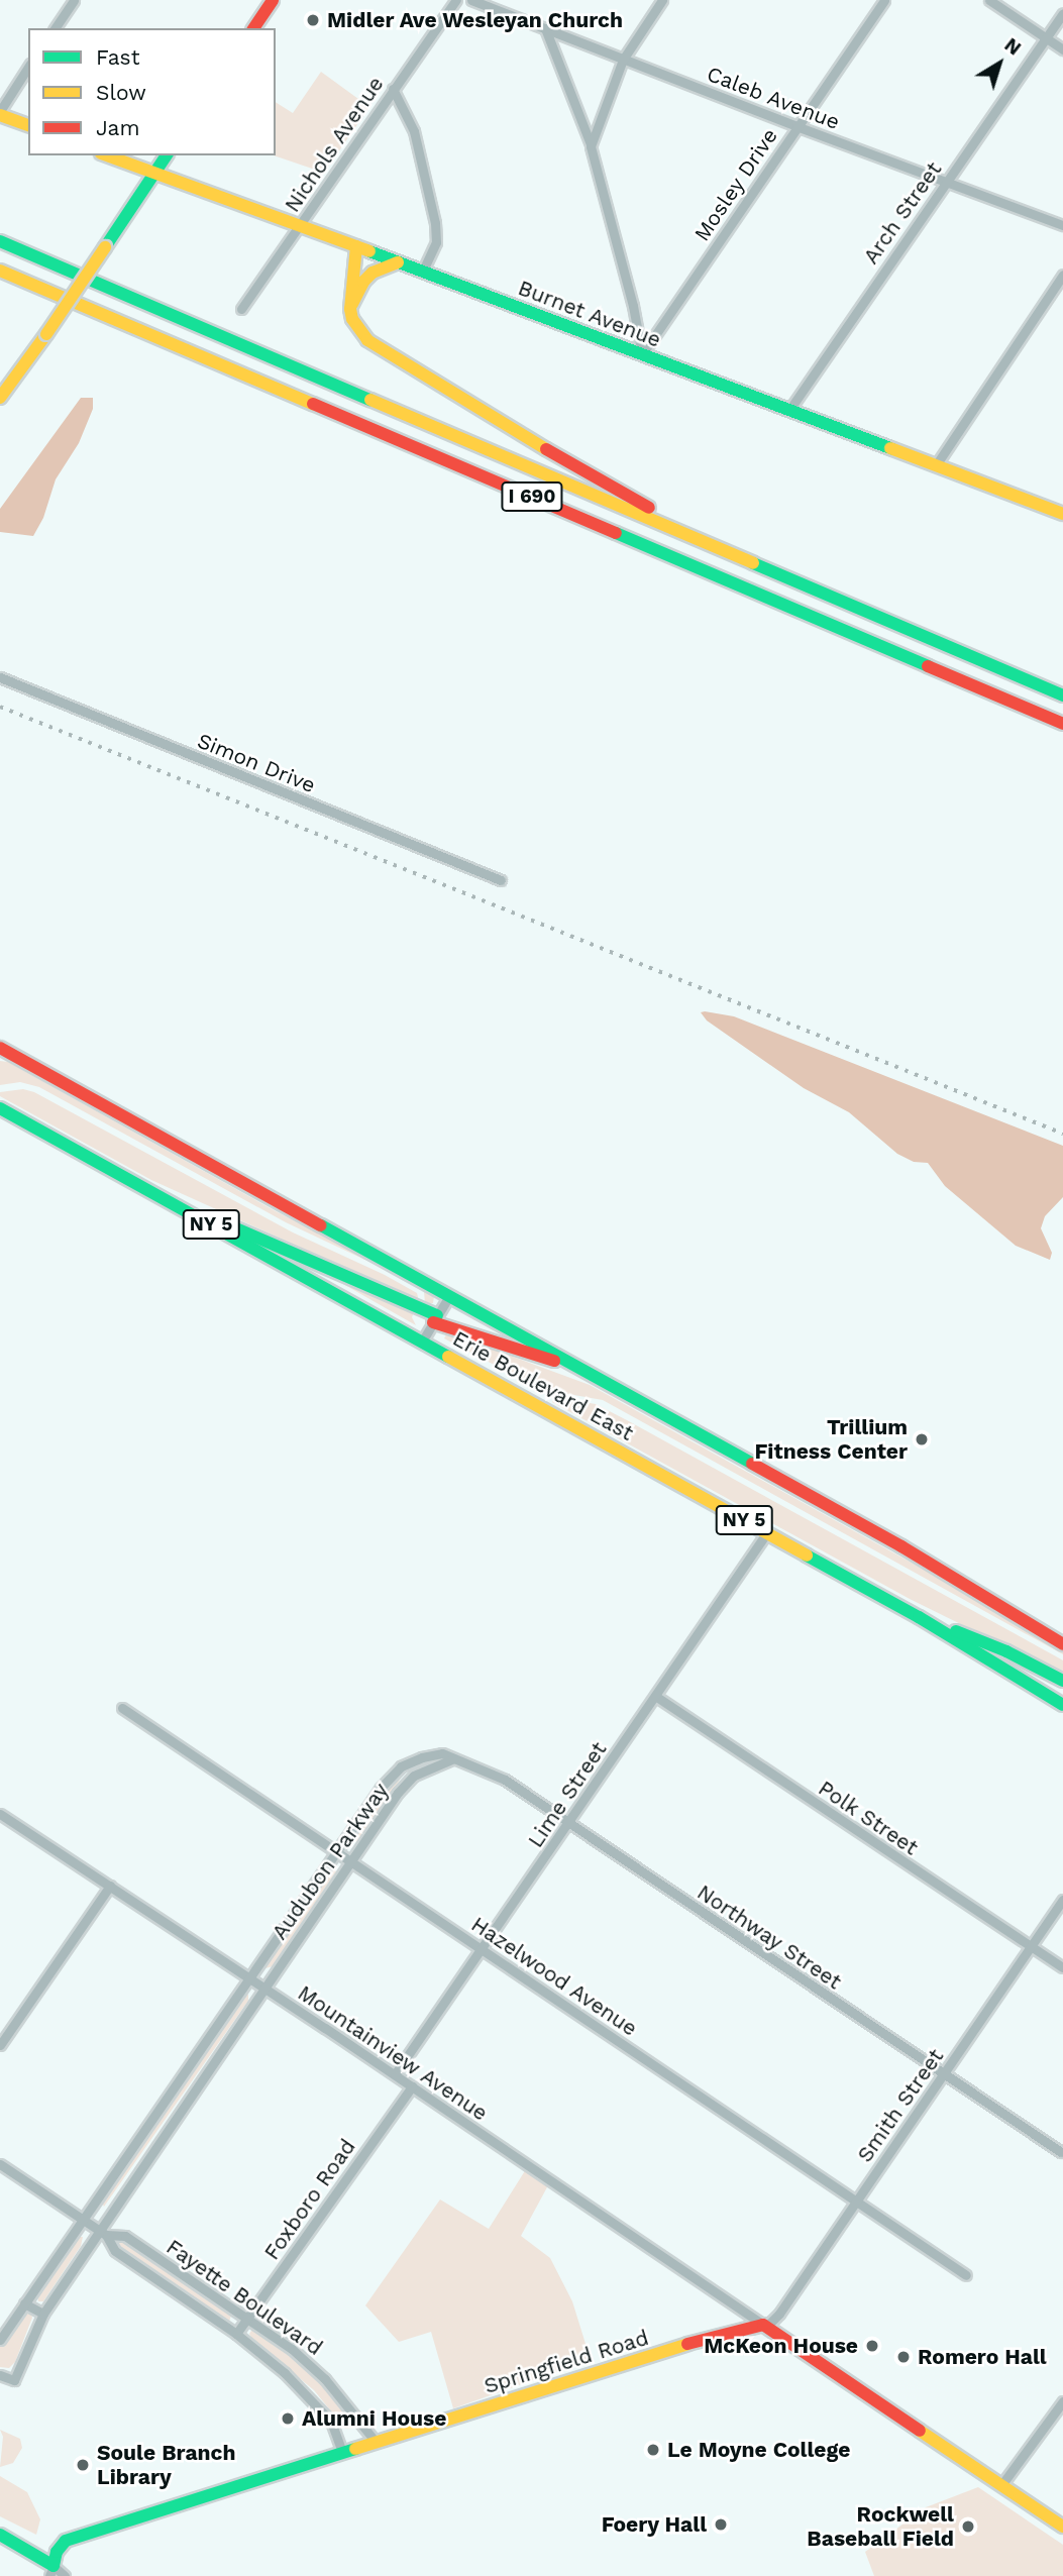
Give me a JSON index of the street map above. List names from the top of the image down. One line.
{"streets":{"main road":["Burnet Avenue","I 690","NY 5","Erie Boulevard East","Springfield Road"],"street":["Caleb Avenue","Nichols Avenue","Mosley Drive","Arch Street","Simon Drive","Lime Street","Polk Street","Audubon Parkway","Northway Street","Hazelwood Avenue","Mountainview Avenue","Smith Street","Foxboro Road","Fayette Boulevard"]},"crossings":[["Caleb Avenue","Mosley Drive"],["Caleb Avenue","Arch Street"],["Nichols Avenue","Burnet Avenue"],["Mosley Drive","Burnet Avenue"],["Arch Street","Burnet Avenue"],["Erie Boulevard East","Lime Street"],["Lime Street","Polk Street"],["Lime Street","Northway Street"],["Lime Street","Hazelwood Avenue"],["Lime Street","Mountainview Avenue"],["Polk Street","Smith Street"],["Audubon Parkway","Northway Street"],["Audubon Parkway","Hazelwood Avenue"],["Audubon Parkway","Mountainview Avenue"],["Audubon Parkway","Fayette Boulevard"],["Northway Street","Smith Street"],["Hazelwood Avenue","Smith Street"],["Mountainview Avenue","Smith Street"],["Mountainview Avenue","Foxboro Road"],["Mountainview Avenue","Springfield Road"],["Smith Street","Springfield Road"],["Foxboro Road","Fayette Boulevard"],["Fayette Boulevard","Springfield Road"]],"places":["Midler Ave Wesleyan Church","Trillium Fitness Center","McKeon House","Romero Hall","Alumni House","Le Moyne College","Soule Branch Library","Foery Hall","Rockwell Baseball Field"],"legend":["Fast","Slow","Jam"],"north":"top right"}
